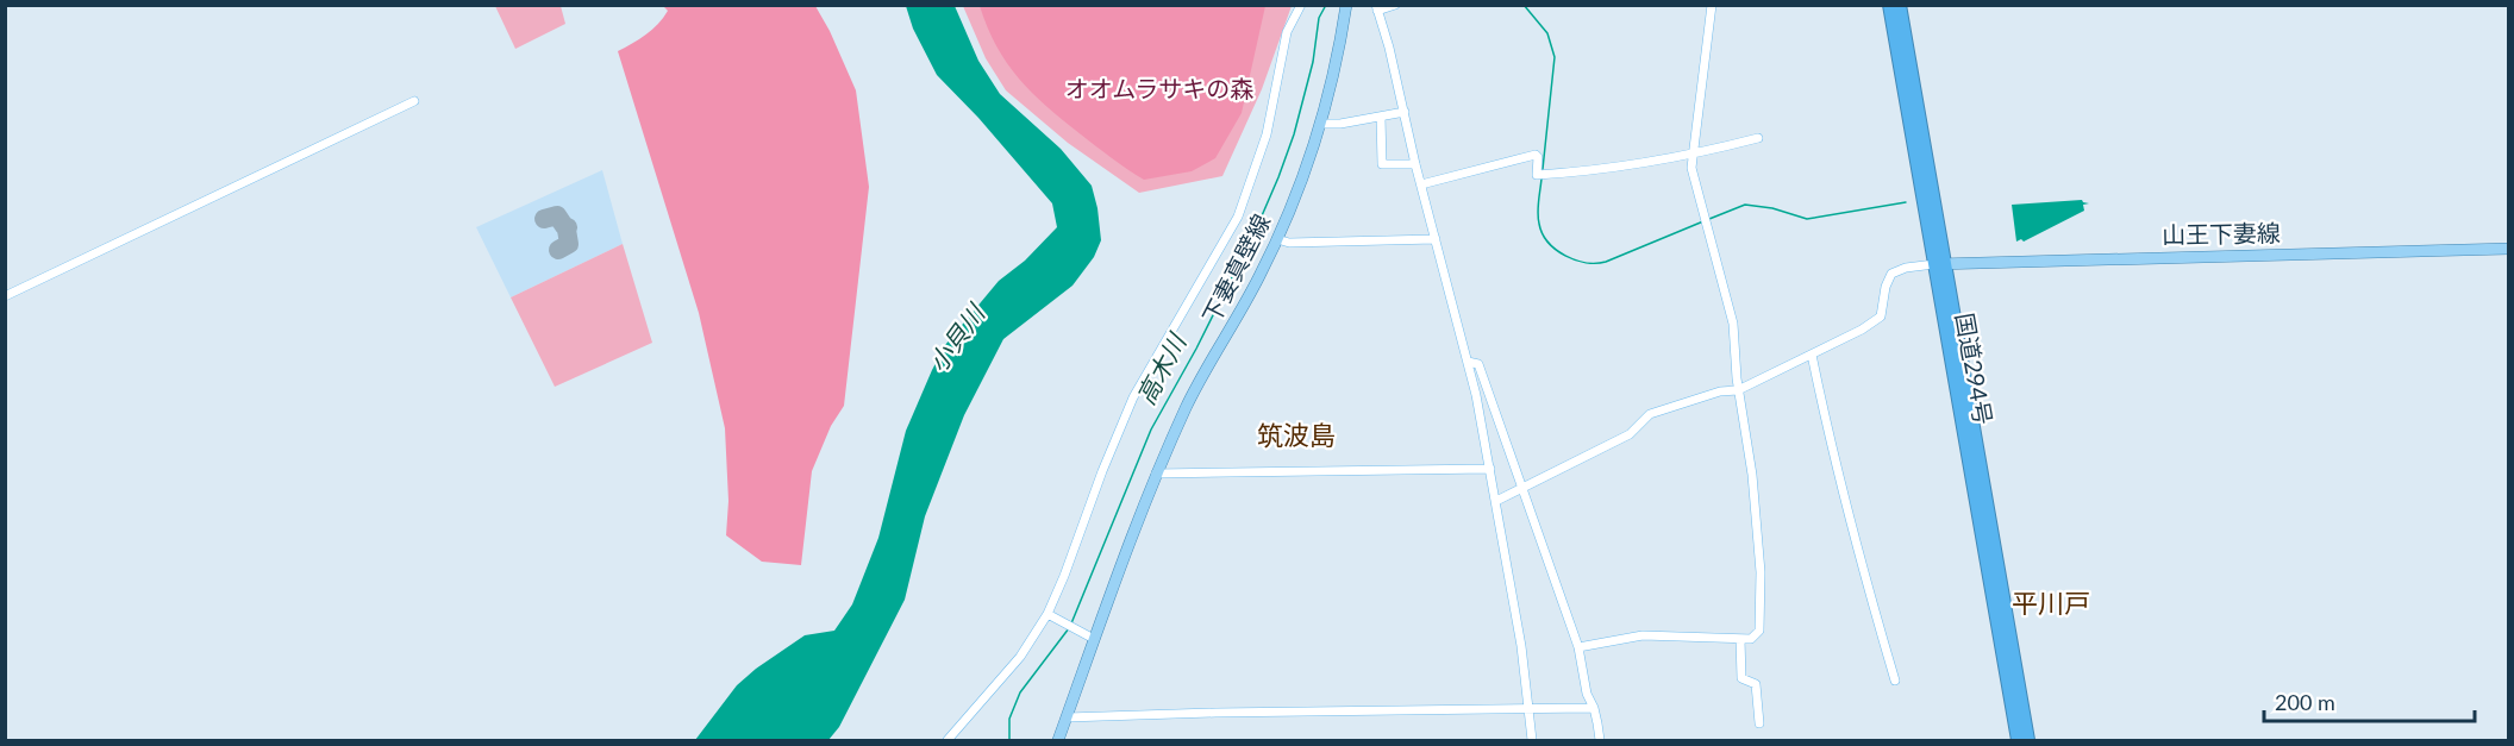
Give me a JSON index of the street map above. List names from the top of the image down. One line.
{"streets":{"highway":["国道294号"],"main road":["山王下妻線","下妻真壁線"]},"crossings":[["山王下妻線","国道294号"]],"districts":["筑波島","平川戸"],"water":["小貝川","高木川"],"parks":["オオムラサキの森"],"scale_bar":"200 m"}
